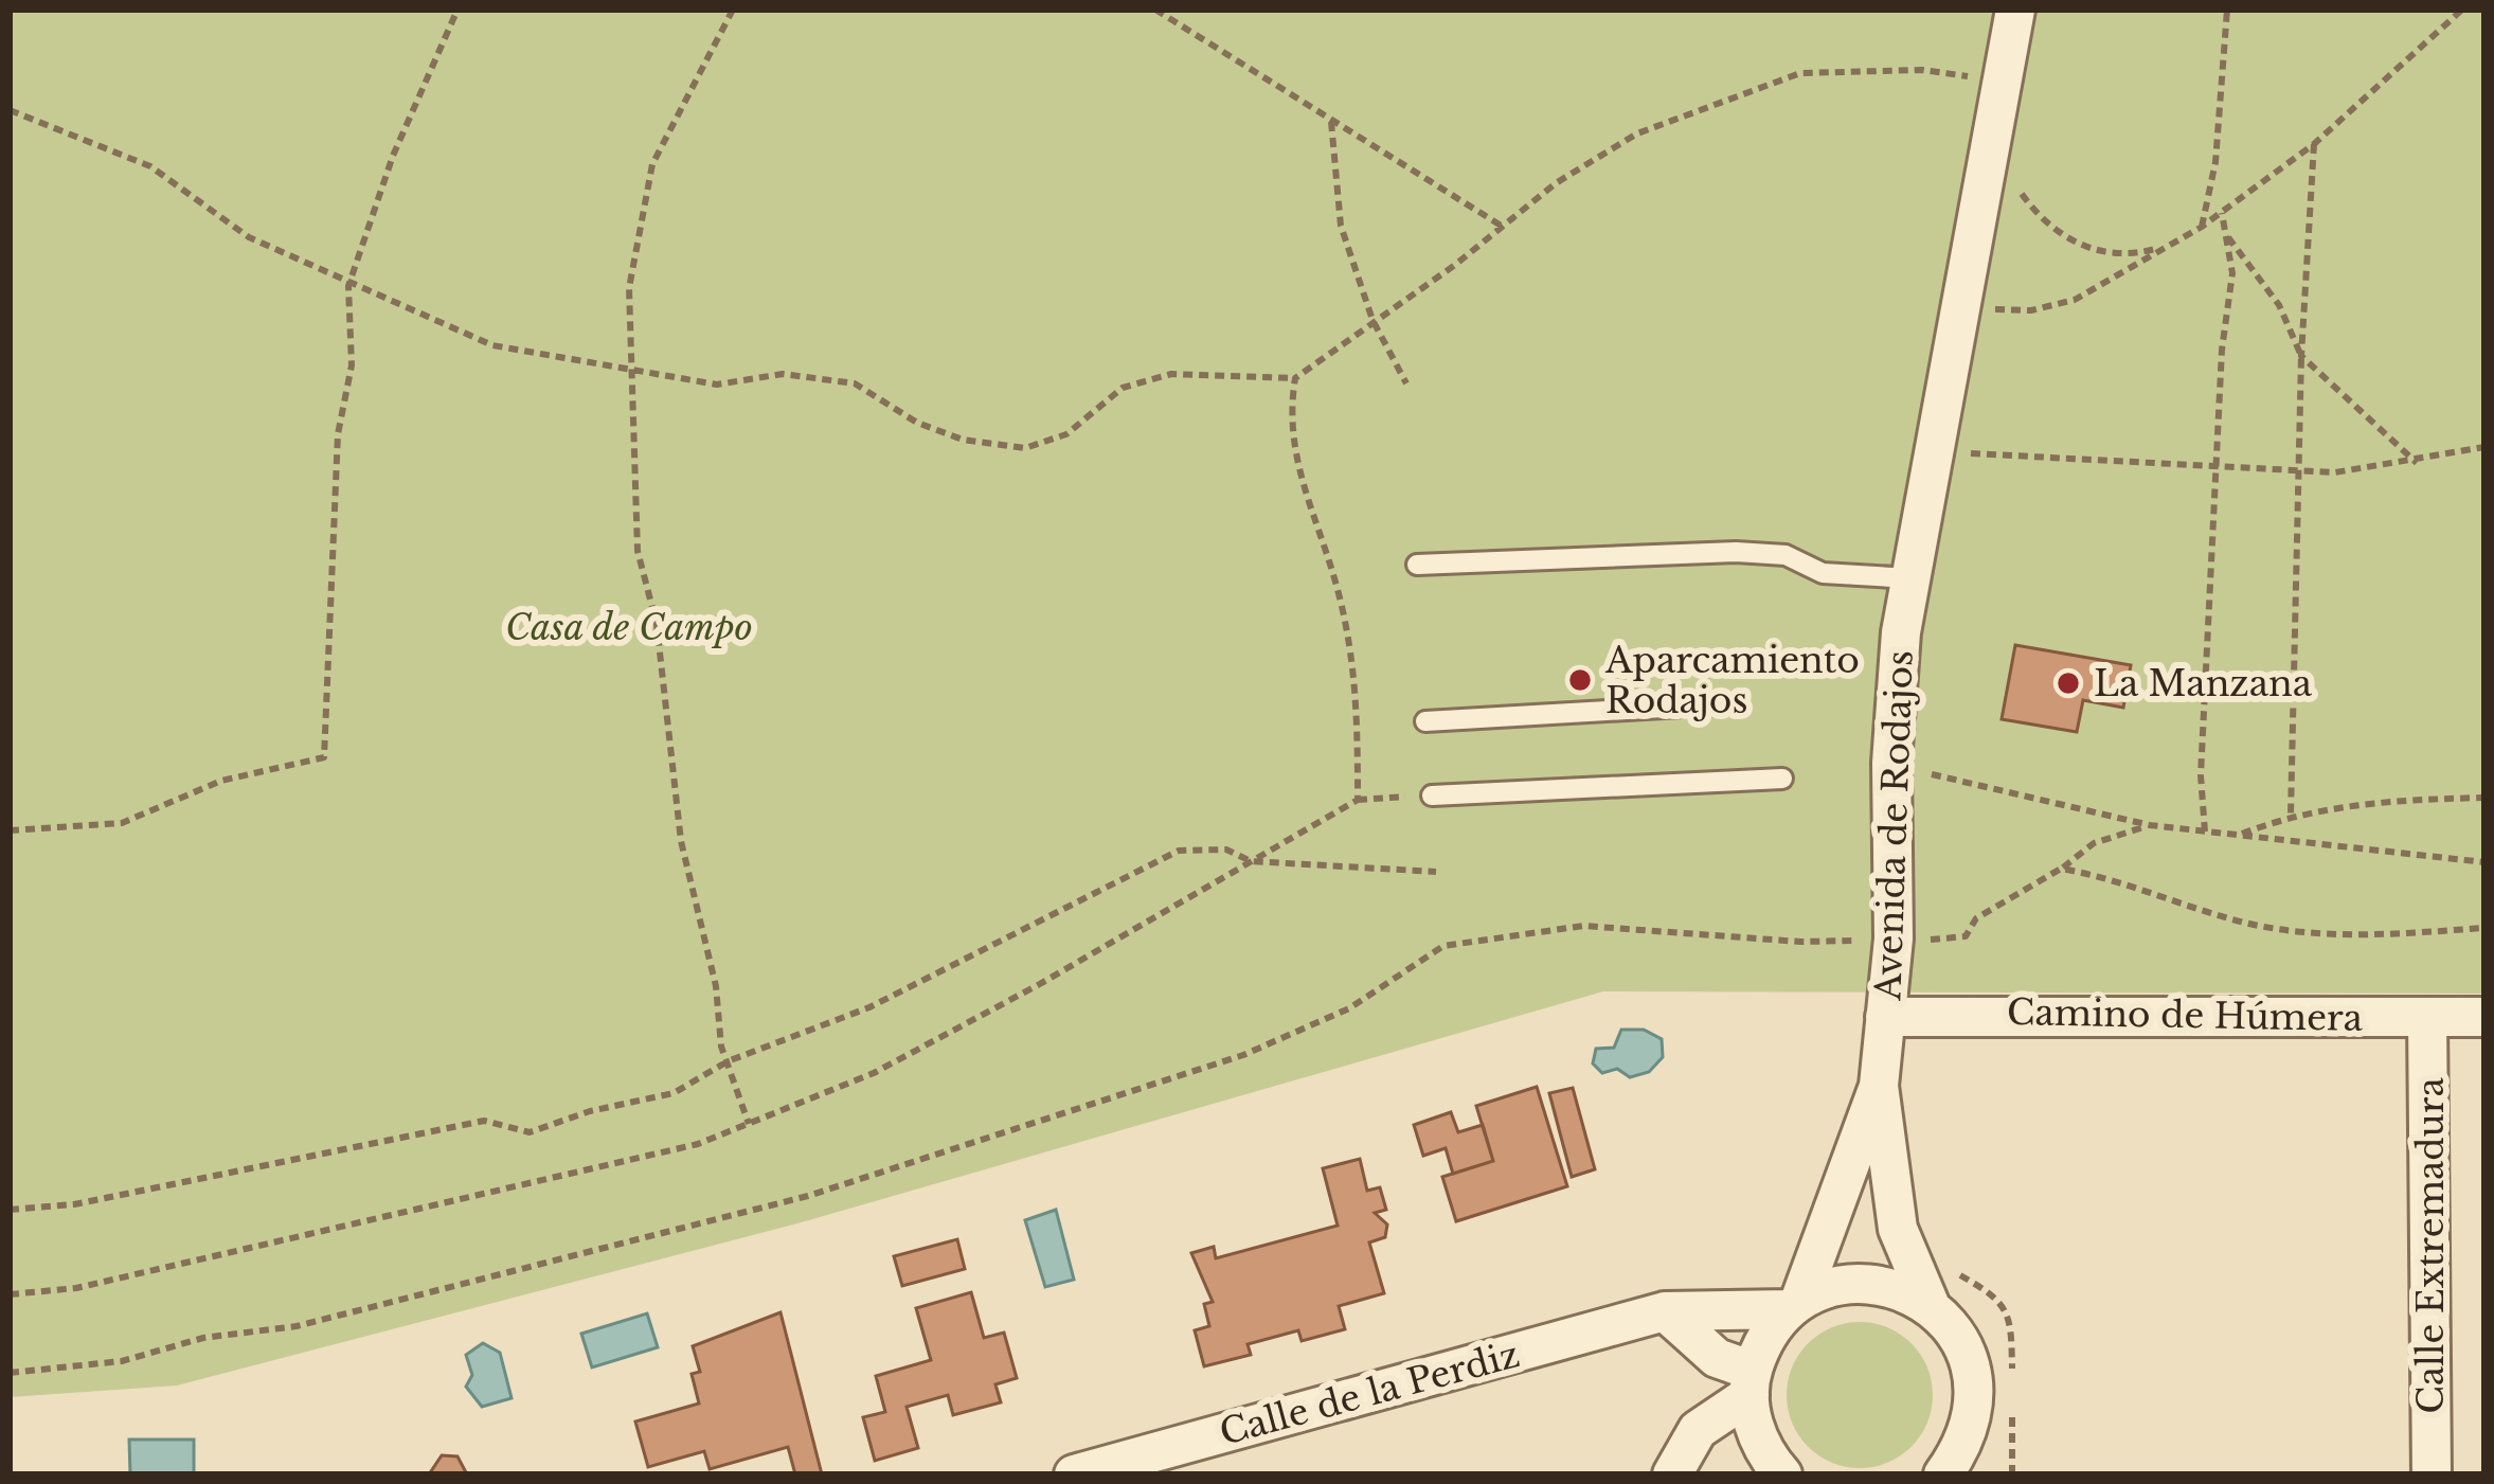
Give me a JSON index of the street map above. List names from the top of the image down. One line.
{"streets":{"street":["Avenida de Rodajos","Camino de Húmera","Calle Extremadura","Calle de la Perdiz"]},"crossings":[["Avenida de Rodajos","Camino de Húmera"],["Avenida de Rodajos","Calle de la Perdiz"],["Camino de Húmera","Calle Extremadura"]],"parks":["Casa de Campo"],"places":["Aparcamiento Rodajos","La Manzana"]}
